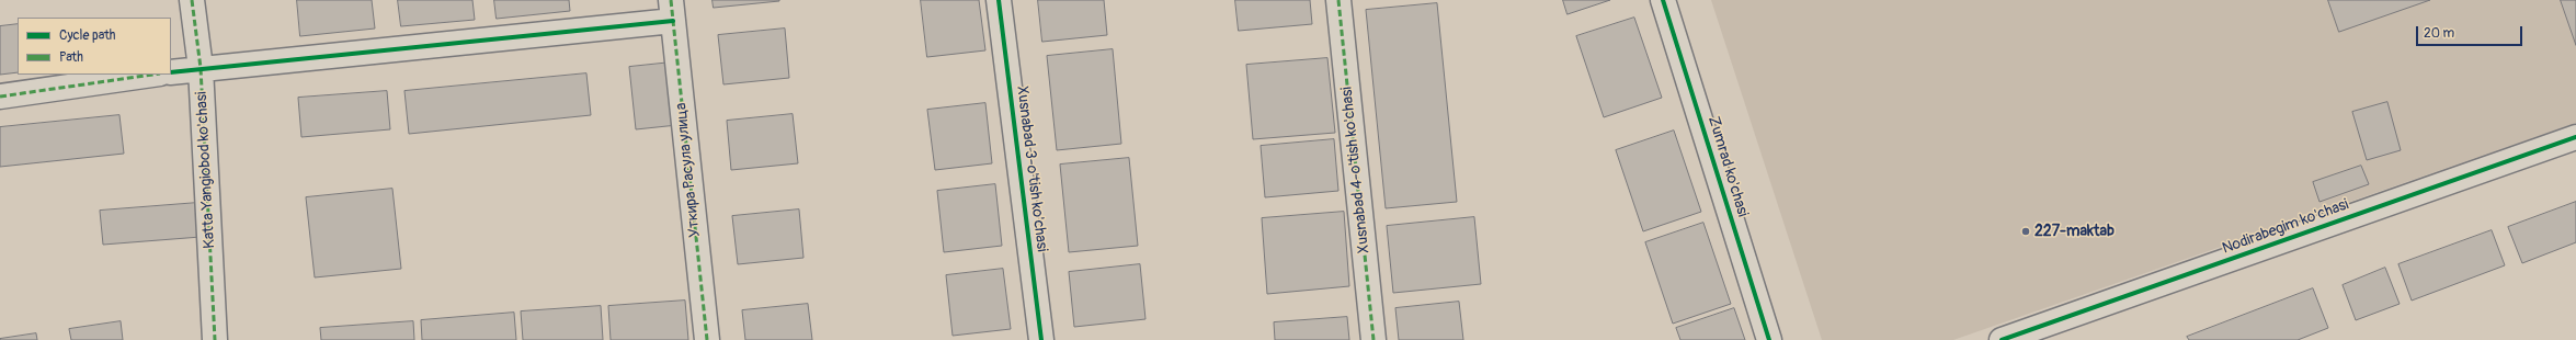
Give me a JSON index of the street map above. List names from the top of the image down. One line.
{"streets":{"street":["Zumrad ko'chasi","Xusnabad 3-o'tish ko'chasi","Katta Yangiobod ko'chasi","Уткира Расула улица","Xusnabad 4-o'tish ko'chasi","Nodirabegim ko'chasi"]},"places":["227-maktab"],"legend":["Cycle path","Path"],"scale_bar":"20 m"}
